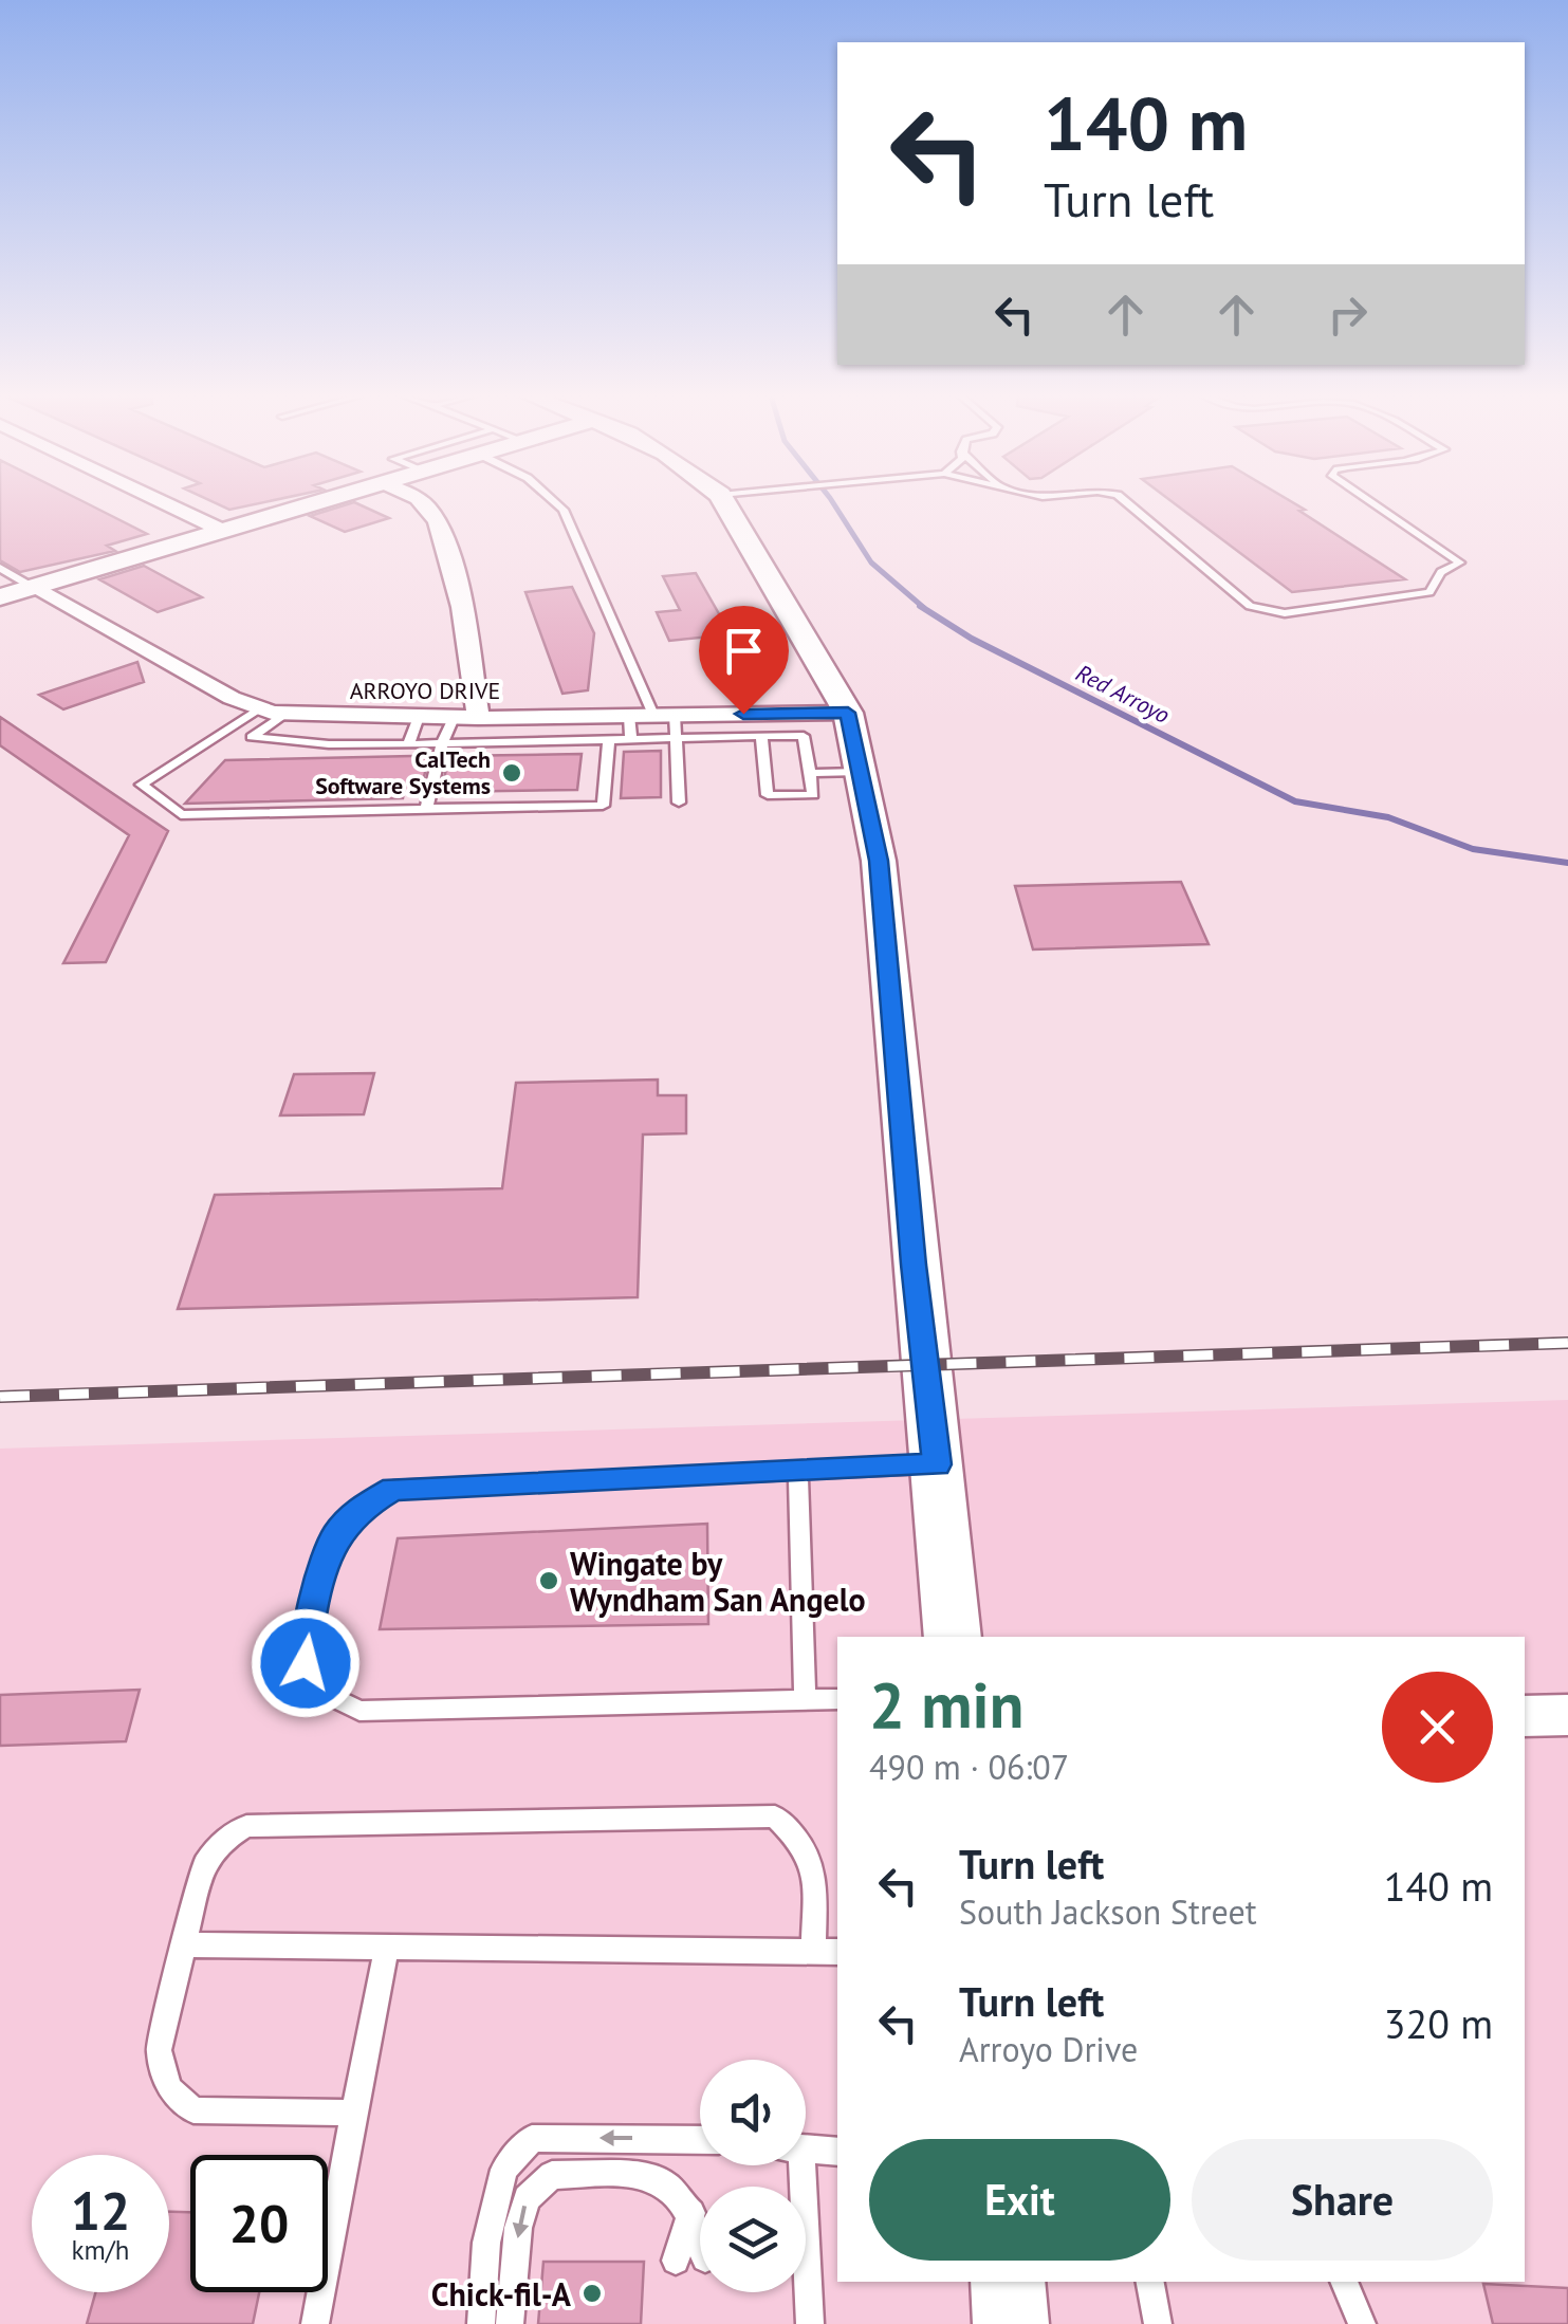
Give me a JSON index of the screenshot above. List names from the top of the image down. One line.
{"streets":{"street":["ARROYO DRIVE"]},"water":["Red Arroyo"],"places":["CalTech Software Systems","Wingate by Wyndham San Angelo","Chick-fil-A"],"page":{"turn":["140 m","Turn left"],"heading":["2 min","490 m · 06:07"],"list":[{"name":"Turn left","note":"South Jackson Street","value":"140 m"},{"name":"Turn left","note":"Arroyo Drive","value":"320 m"}],"buttons":["Exit","Share"],"speed":"12 km/h","limit":"20"}}
